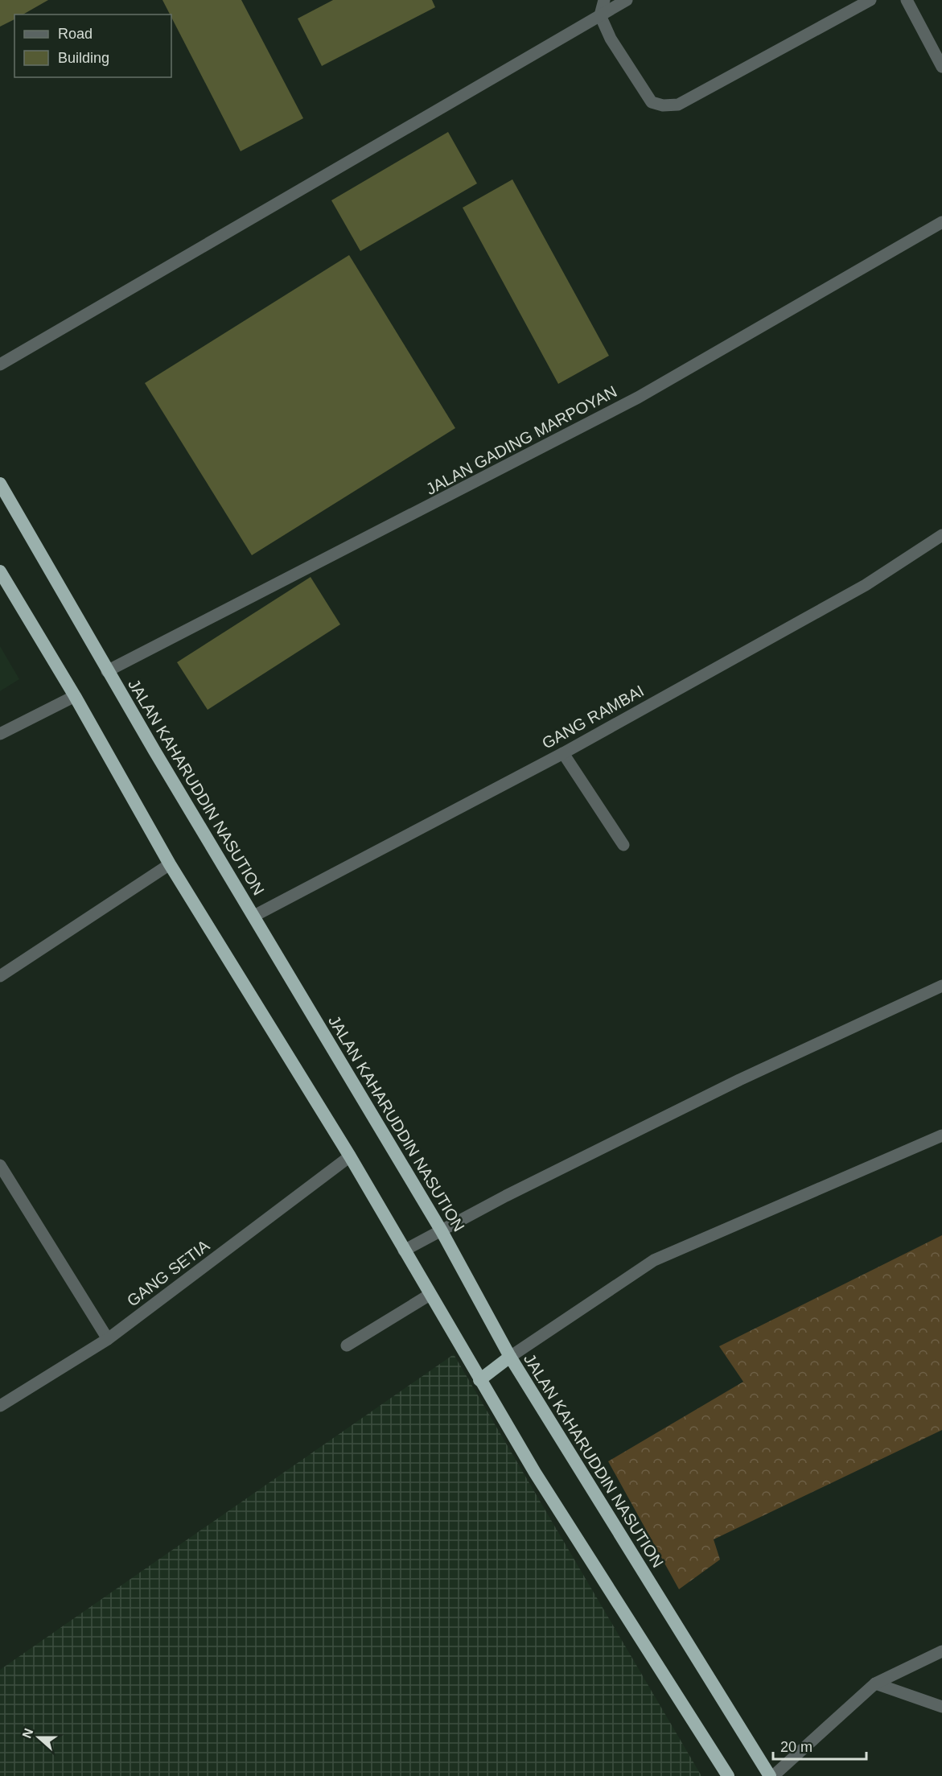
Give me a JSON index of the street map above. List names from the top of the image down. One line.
{"streets":{"highway":["JALAN KAHARUDDIN NASUTION"],"street":["JALAN GADING MARPOYAN","GANG RAMBAI","GANG SETIA"]},"crossings":[["JALAN GADING MARPOYAN","JALAN KAHARUDDIN NASUTION"],["GANG RAMBAI","JALAN KAHARUDDIN NASUTION"]],"legend":["Road","Building"],"scale_bar":"20 m","north":"left"}
